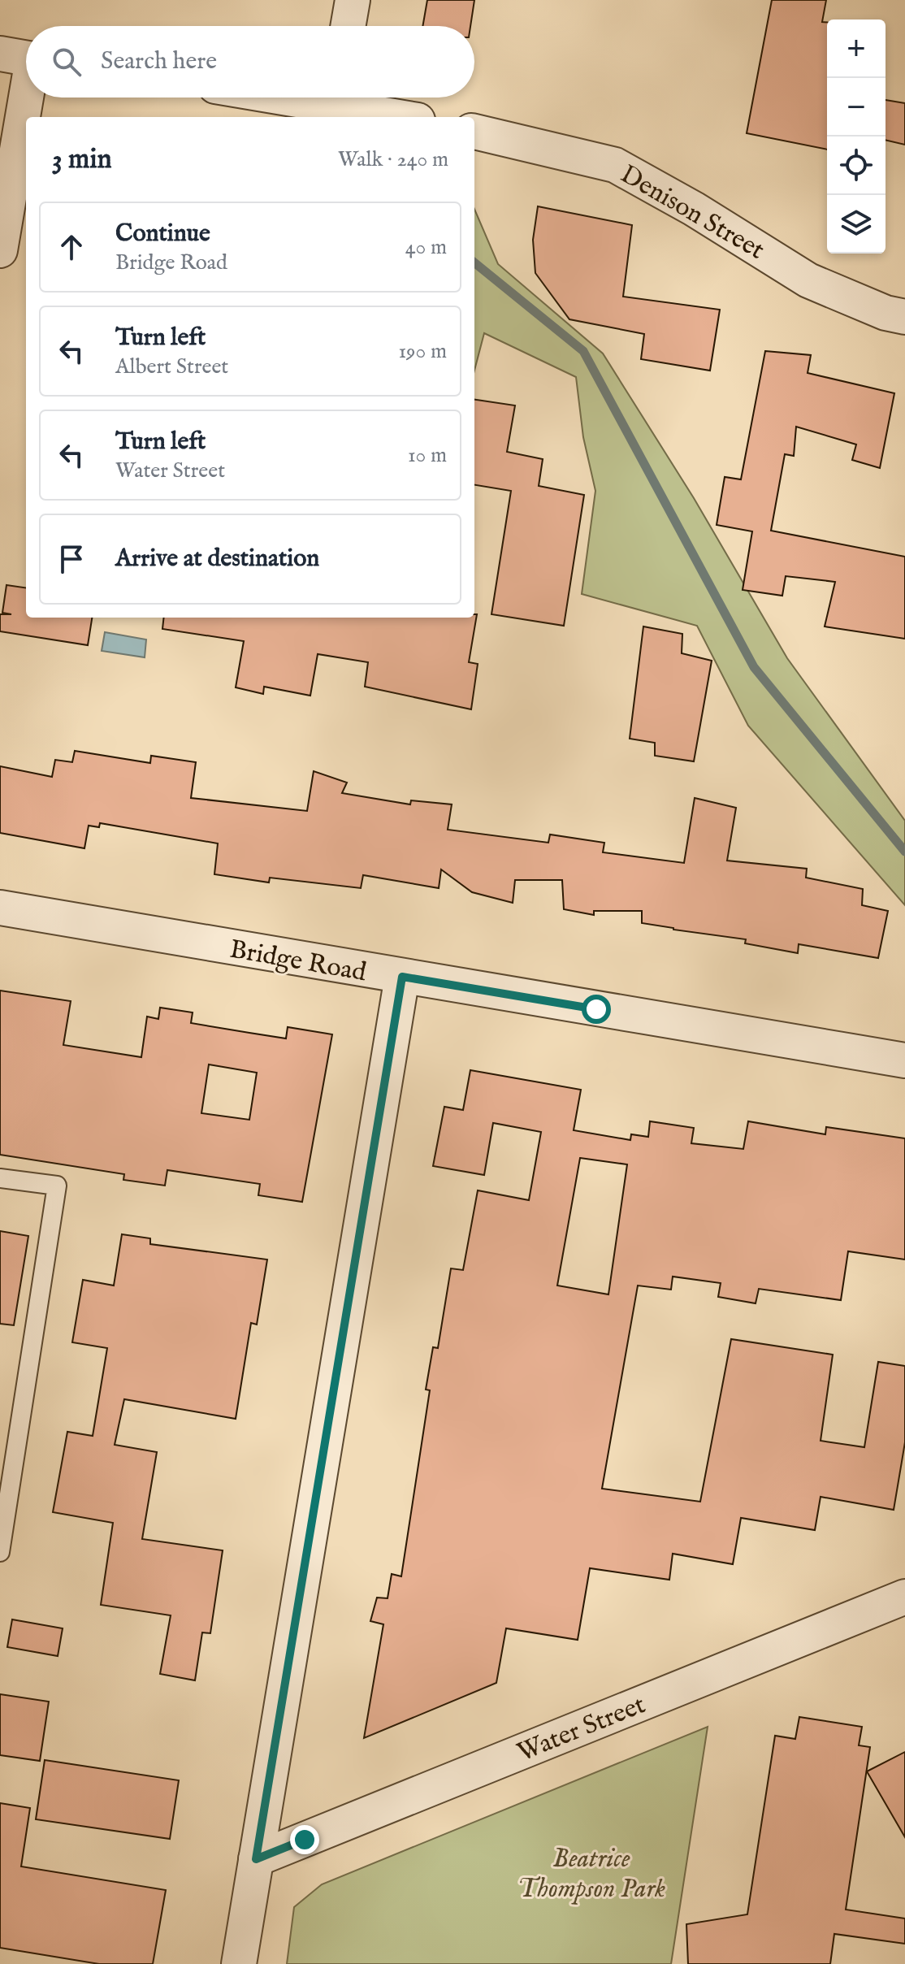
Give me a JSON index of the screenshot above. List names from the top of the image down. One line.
{"streets":{"street":["Denison Street","Bridge Road","Water Street"]},"parks":["Beatrice Thompson Park"],"page":{"map_buttons":["+","−"],"search":"Search here","heading":["3 min","Walk · 240 m"],"list":[["Continue","Bridge Road","40 m"],["Turn left","Albert Street","190 m"],["Turn left","Water Street","10 m"],"Arrive at destination"]}}
